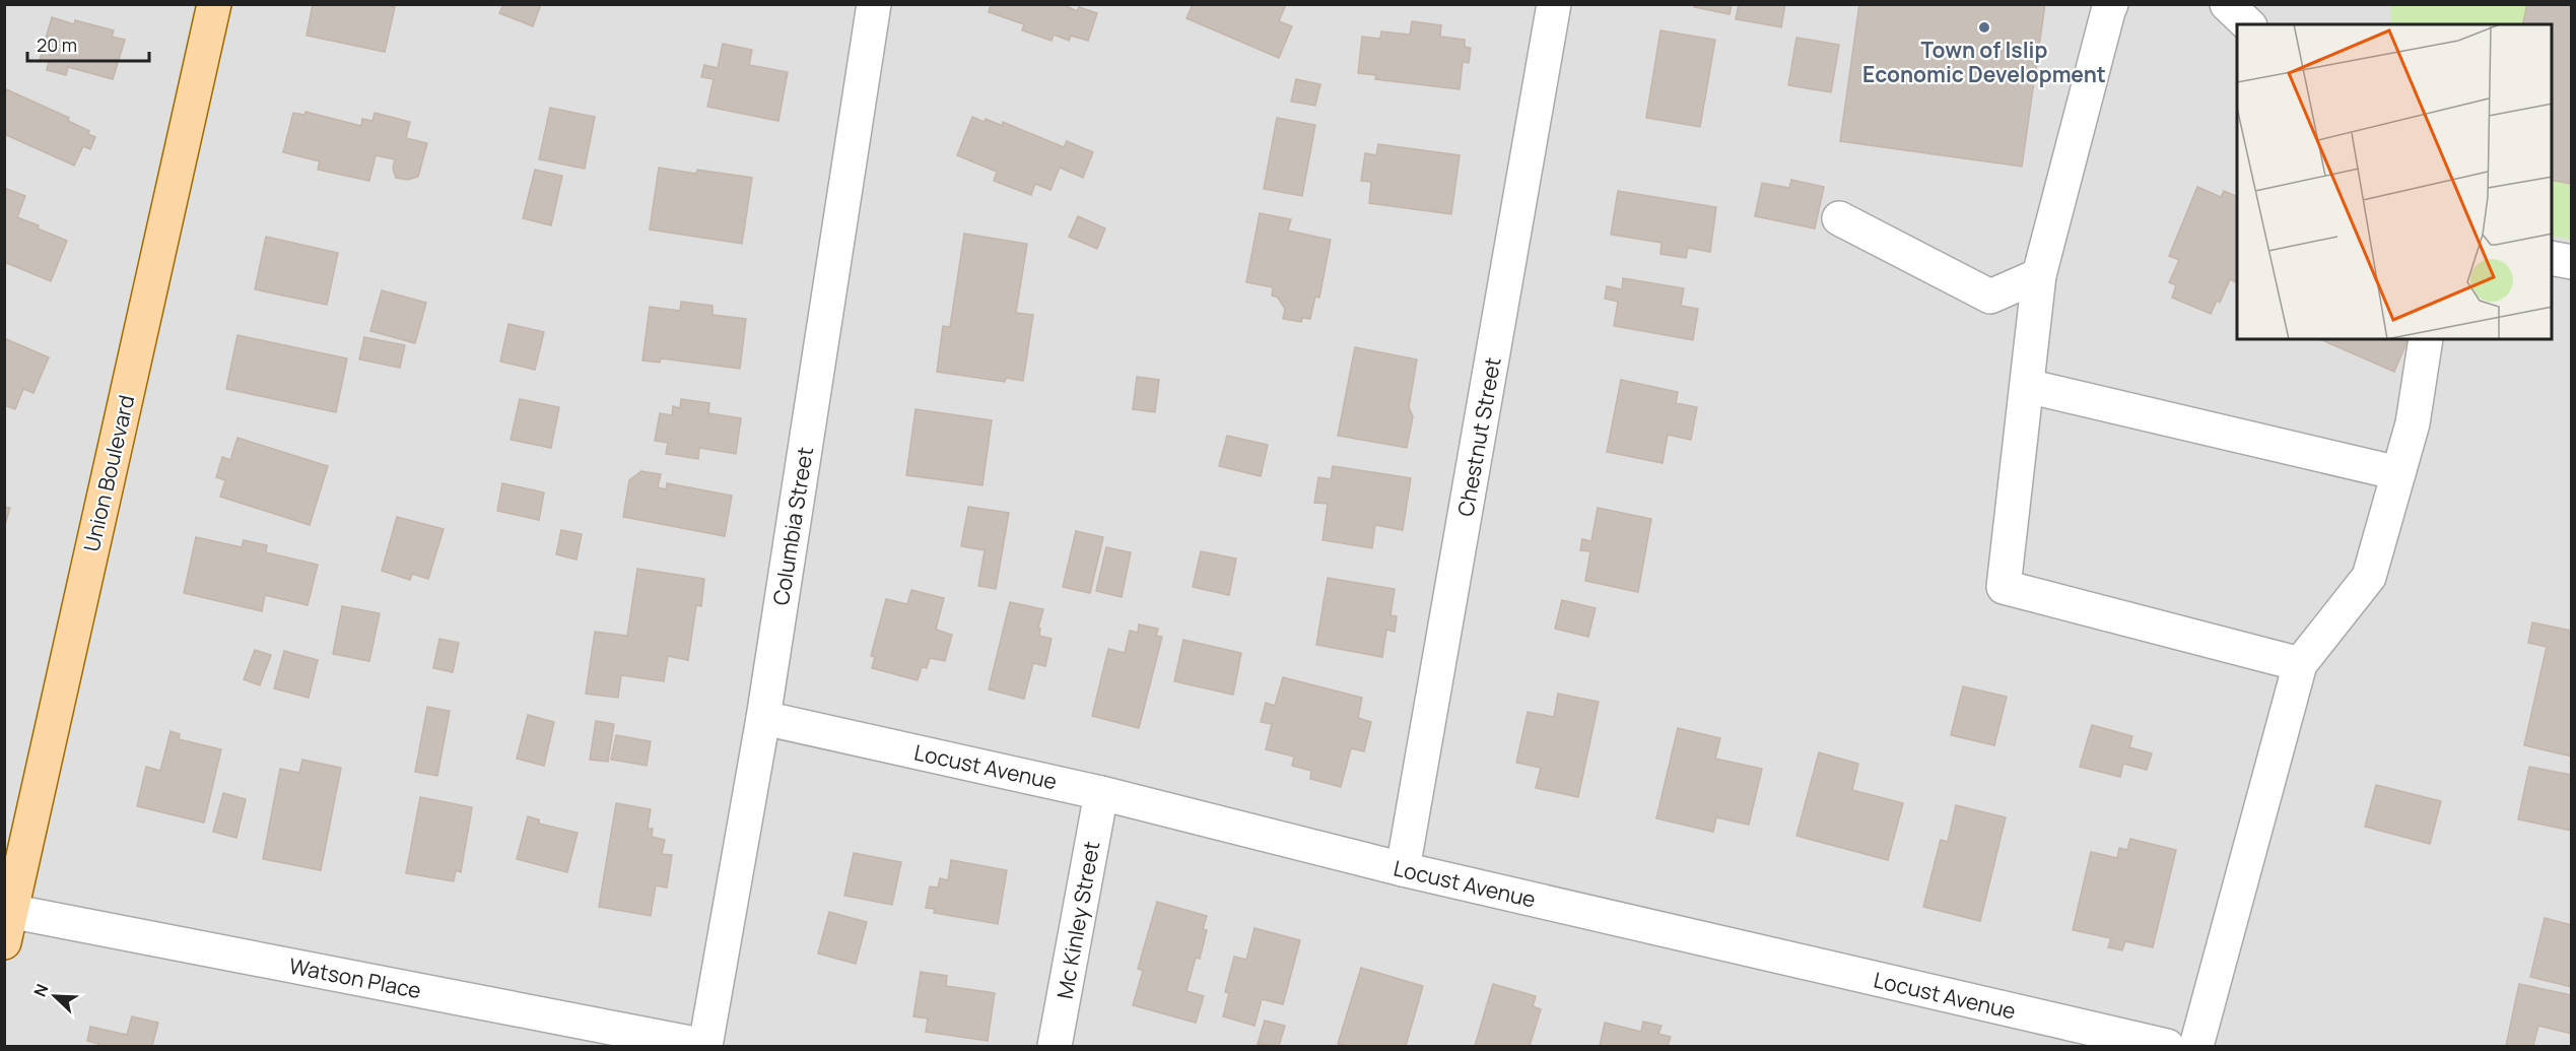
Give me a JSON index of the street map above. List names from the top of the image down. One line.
{"streets":{"main road":["Union Boulevard"],"street":["Chestnut Street","Columbia Street","Locust Avenue","Mc Kinley Street","Watson Place"]},"crossings":[["Chestnut Street","Locust Avenue"],["Union Boulevard","Watson Place"],["Columbia Street","Locust Avenue"],["Columbia Street","Watson Place"],["Locust Avenue","Mc Kinley Street"]],"places":["Town of Islip Economic Development"],"scale_bar":"20 m","north":"top left"}
